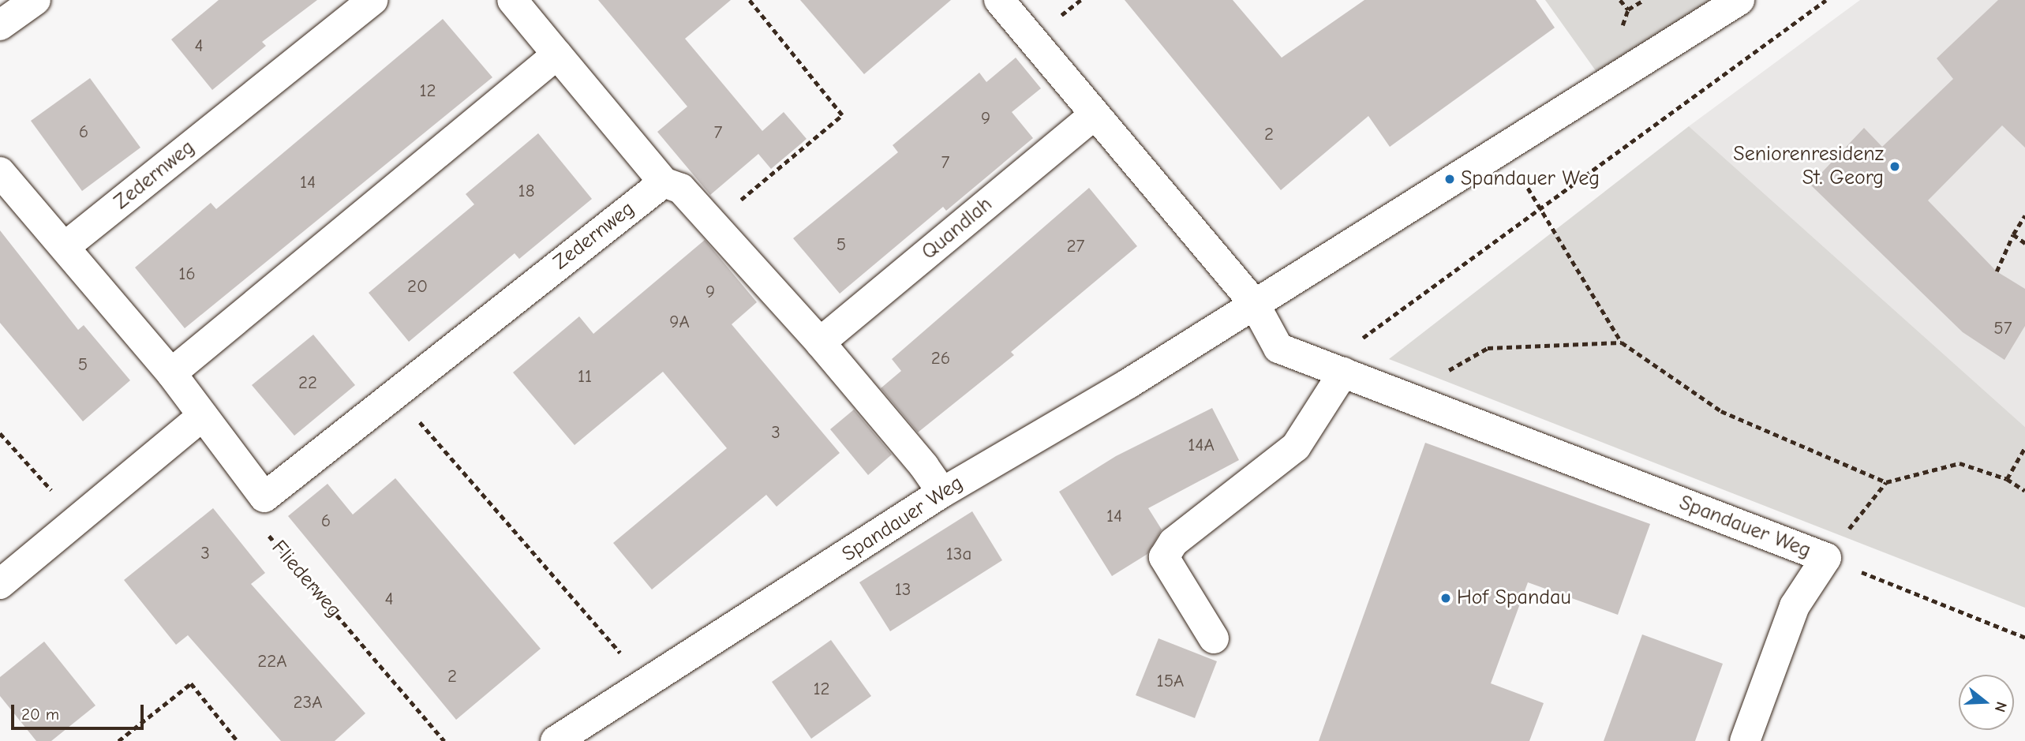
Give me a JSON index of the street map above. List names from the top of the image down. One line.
{"streets":{"street":["Zedernweg","Quandlah","Spandauer Weg"],"path":["Fliederweg"]},"crossings":[["Zedernweg","Fliederweg"]],"places":["Seniorenresidenz St. Georg","Spandauer Weg","Hof Spandau"],"house_numbers":["4","12","9","6","7","2","7","14","18","5","27","16","20","9","9A","57","26","5","11","22","3","14A","14","6","3","13a","13","4","22A","2","15A","12","23A"],"scale_bar":"20 m","north":"right"}
